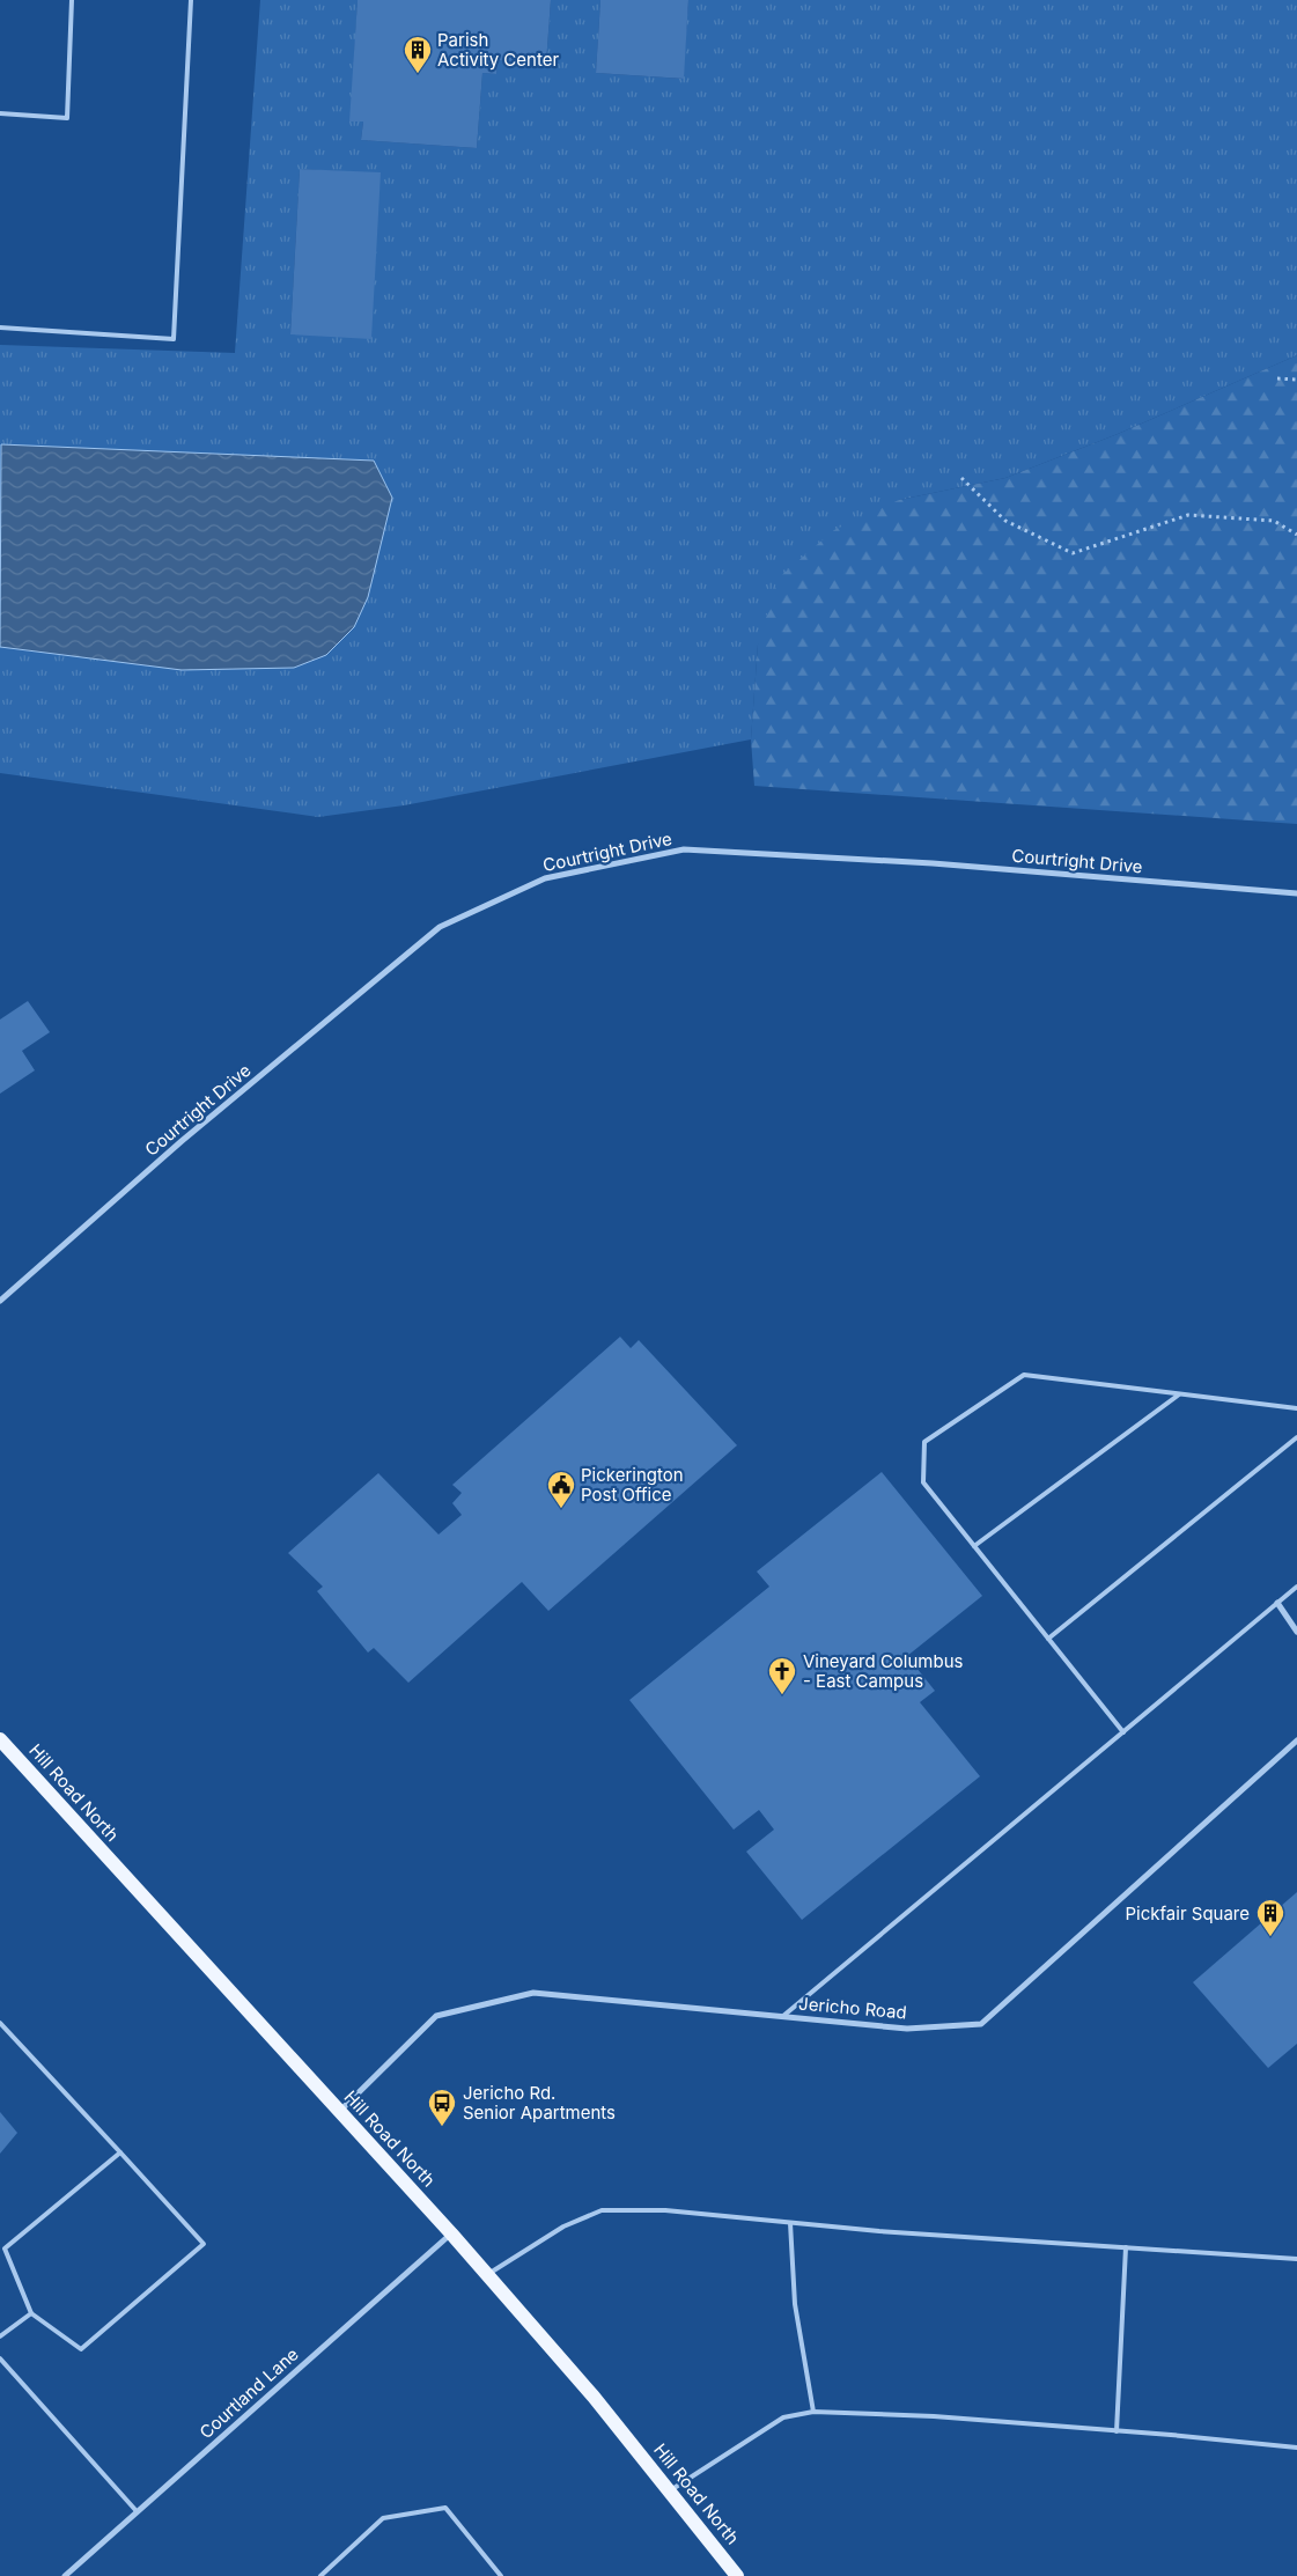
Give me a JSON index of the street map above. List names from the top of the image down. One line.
{"streets":{"main road":["Hill Road North"],"street":["Courtright Drive","Jericho Road","Courtland Lane"]},"crossings":[["Hill Road North","Jericho Road"],["Hill Road North","Courtland Lane"]],"places":{"building":["Parish Activity Center","Pickfair Square"],"public building":["Pickerington Post Office"],"church":["Vineyard Columbus - East Campus"],"bus stop":["Jericho Rd. Senior Apartments"]}}
